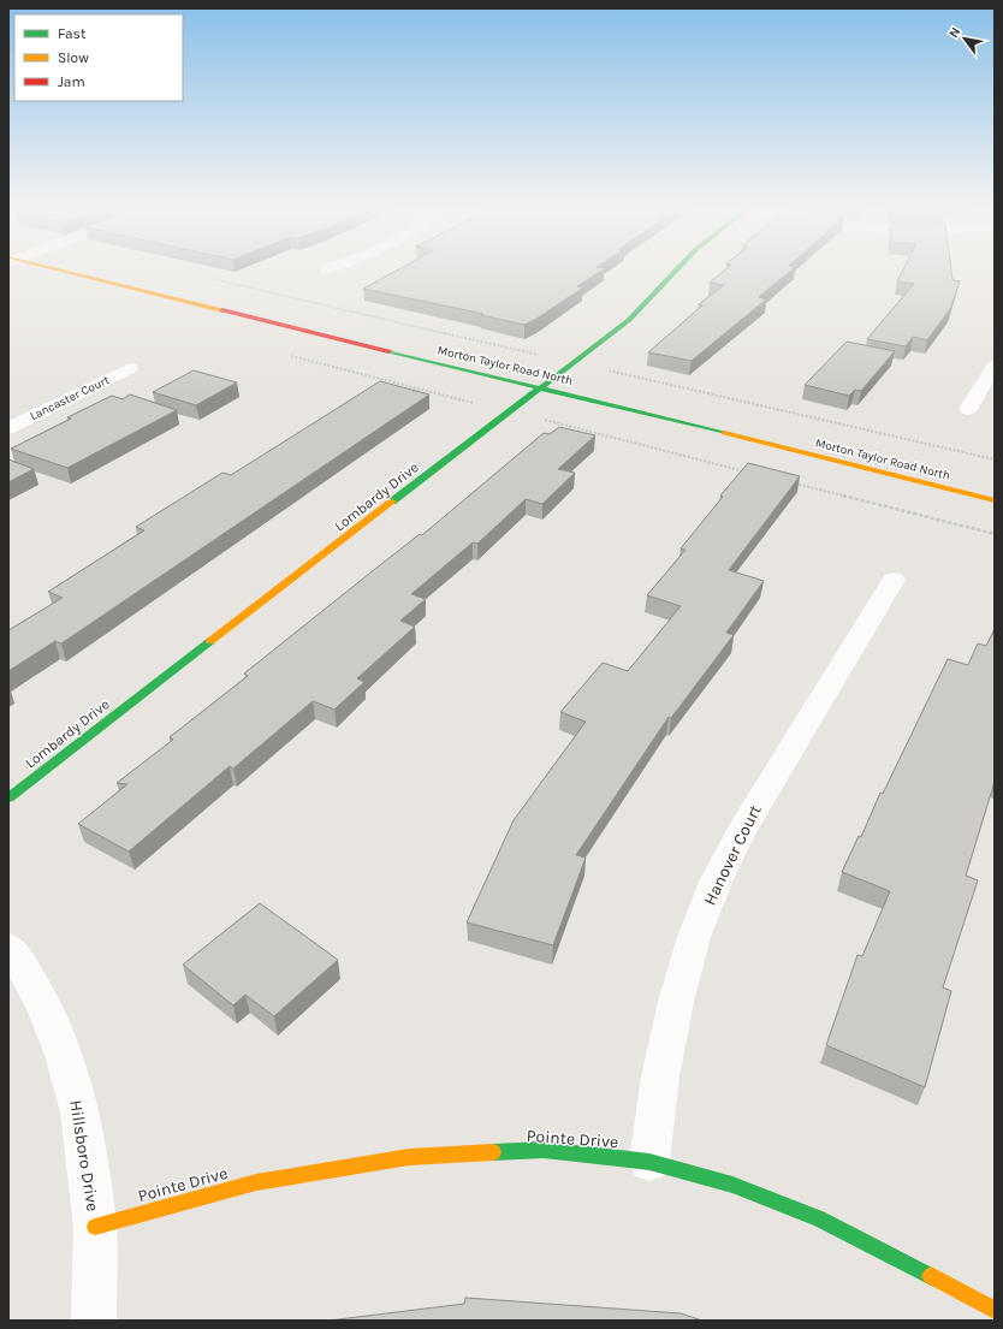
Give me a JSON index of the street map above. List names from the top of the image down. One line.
{"streets":{"street":["Morton Taylor Road North","Lancaster Court","Lombardy Drive","Hanover Court","Pointe Drive","Hillsboro Drive"]},"crossings":[["Morton Taylor Road North","Lombardy Drive"],["Hanover Court","Pointe Drive"],["Pointe Drive","Hillsboro Drive"]],"legend":["Fast","Slow","Jam"],"north":"top left"}
